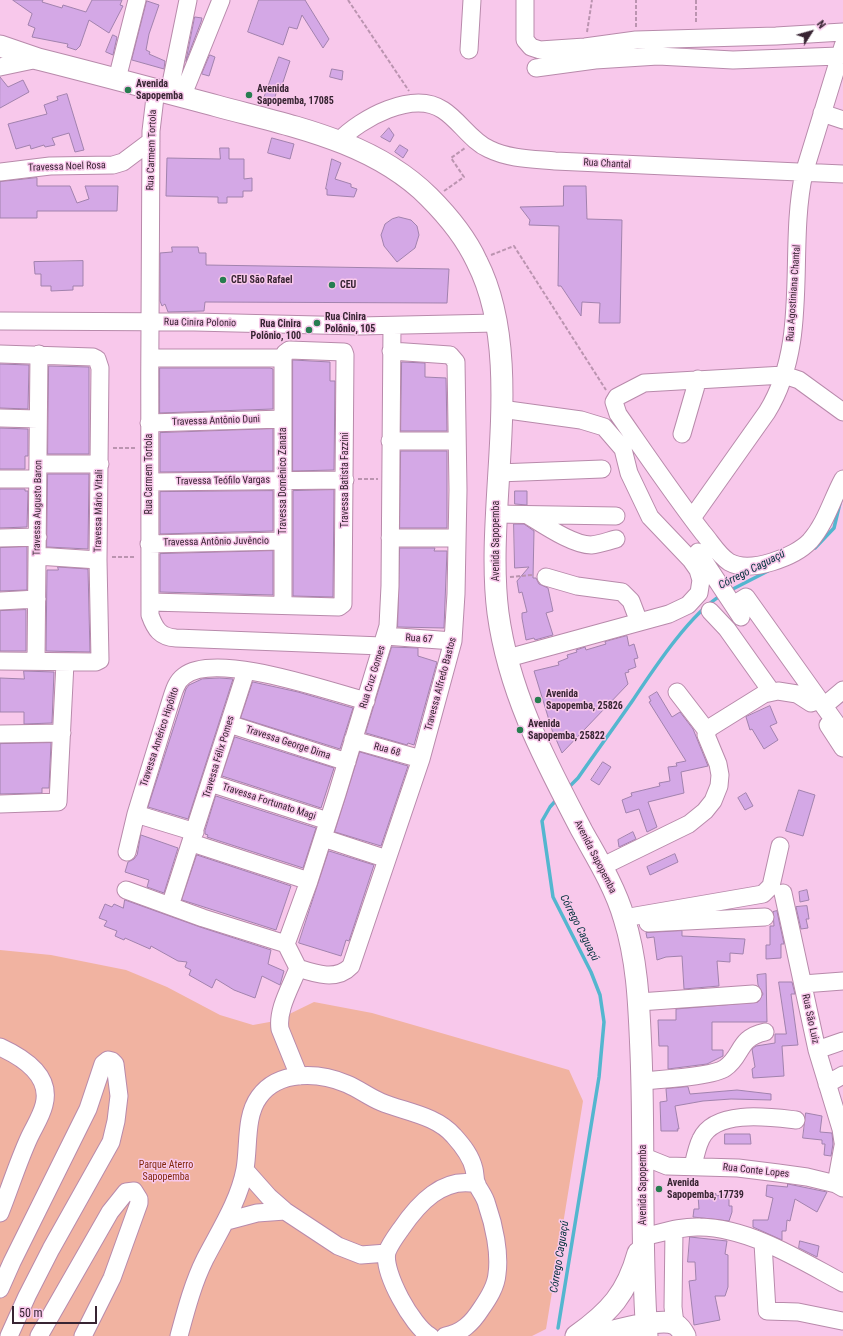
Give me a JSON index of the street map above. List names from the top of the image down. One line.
{"streets":{"main road":["Avenida Sapopemba"],"street":["Rua Carmem Tortola","Rua Chantal","Travessa Noel Rosa","Rua Agostiniana Chantal","Rua Cinira Polonio","Travessa Antônio Duni","Travessa Batista Fazzini","Travessa Teófilo Vargas","Travessa Domênico Zanata","Travessa Augusto Baron","Travessa Mário Vitali","Travessa Antônio Juvêncio","Rua 67","Rua Cruz Gomes","Travessa Alfredo Bastos","Travessa Américo Hipólito","Travessa George Dima","Rua 68","Travessa Félix Pomes","Travessa Fortunato Magi","Rua São Luiz","Rua Conte Lopes"]},"crossings":[["Rua Carmem Tortola","Travessa Noel Rosa"],["Rua Carmem Tortola","Rua Cinira Polonio"],["Rua Carmem Tortola","Travessa Antônio Duni"],["Rua Carmem Tortola","Travessa Teófilo Vargas"],["Rua Carmem Tortola","Avenida Sapopemba"],["Rua Carmem Tortola","Travessa Antônio Juvêncio"],["Rua Carmem Tortola","Rua 67"],["Rua Carmem Tortola","Rua Cruz Gomes"],["Rua Chantal","Rua Agostiniana Chantal"],["Rua Cinira Polonio","Avenida Sapopemba"],["Rua Cinira Polonio","Rua Cruz Gomes"],["Travessa Antônio Duni","Travessa Domênico Zanata"],["Travessa Batista Fazzini","Travessa Teófilo Vargas"],["Travessa Batista Fazzini","Travessa Domênico Zanata"],["Travessa Teófilo Vargas","Travessa Domênico Zanata"],["Travessa Domênico Zanata","Travessa Antônio Juvêncio"],["Travessa Augusto Baron","Travessa Mário Vitali"],["Avenida Sapopemba","Rua Conte Lopes"],["Rua 67","Rua Cruz Gomes"],["Rua 67","Travessa Alfredo Bastos"],["Rua Cruz Gomes","Travessa Alfredo Bastos"],["Rua Cruz Gomes","Travessa George Dima"],["Rua Cruz Gomes","Rua 68"],["Rua Cruz Gomes","Travessa Fortunato Magi"],["Travessa Alfredo Bastos","Rua 68"],["Travessa Américo Hipólito","Travessa Félix Pomes"],["Travessa George Dima","Travessa Félix Pomes"],["Travessa Félix Pomes","Travessa Fortunato Magi"]],"water":["Córrego Caguaçú"],"parks":["Parque Aterro Sapopemba"],"places":["Avenida Sapopemba","Avenida Sapopemba, 17085","CEU São Rafael","CEU","Rua Cinira Polônio, 105","Rua Cinira Polônio, 100","Avenida Sapopemba, 25826","Avenida Sapopemba, 25822","Avenida Sapopemba, 17739"],"scale_bar":"50 m","north":"top right"}
